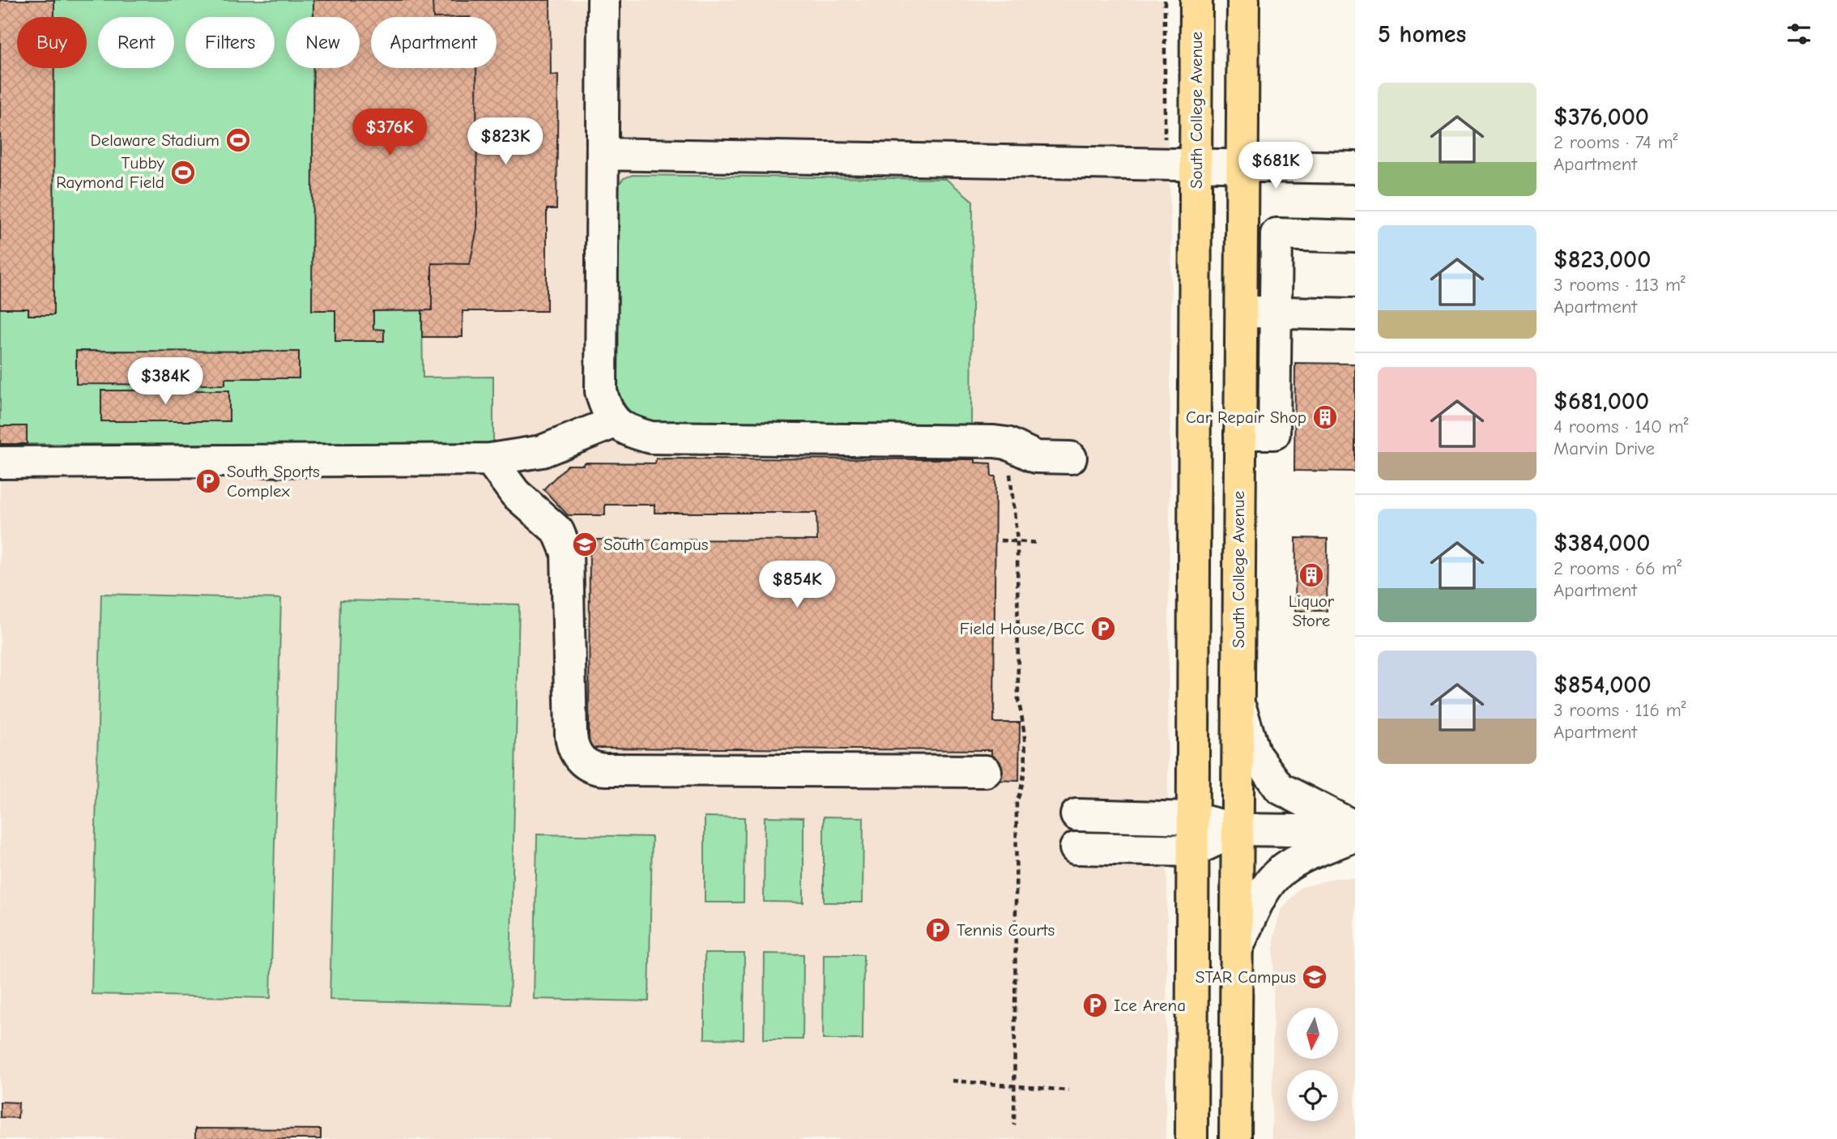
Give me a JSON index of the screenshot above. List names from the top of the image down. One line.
{"streets":{"main road":["South College Avenue"]},"places":{"sports":["Delaware Stadium","Tubby Raymond Field"],"building":["Car Repair Shop","Liquor Store"],"parking":["South Sports Complex","Field House/BCC","Tennis Courts","Ice Arena"],"school or university":["South Campus","STAR Campus"]},"north":"bottom","page":{"heading":"5 homes","chip":["Buy","Rent","Filters","New","Apartment"],"list":[{"name":"$376,000","note":"2 rooms · 74 m² · Apartment"},{"name":"$823,000","note":"3 rooms · 113 m² · Apartment"},{"name":"$681,000","note":"4 rooms · 140 m² · Marvin Drive"},{"name":"$384,000","note":"2 rooms · 66 m² · Apartment"},{"name":"$854,000","note":"3 rooms · 116 m² · Apartment"}],"price":["$376K","$823K","$681K","$384K","$854K"]}}
